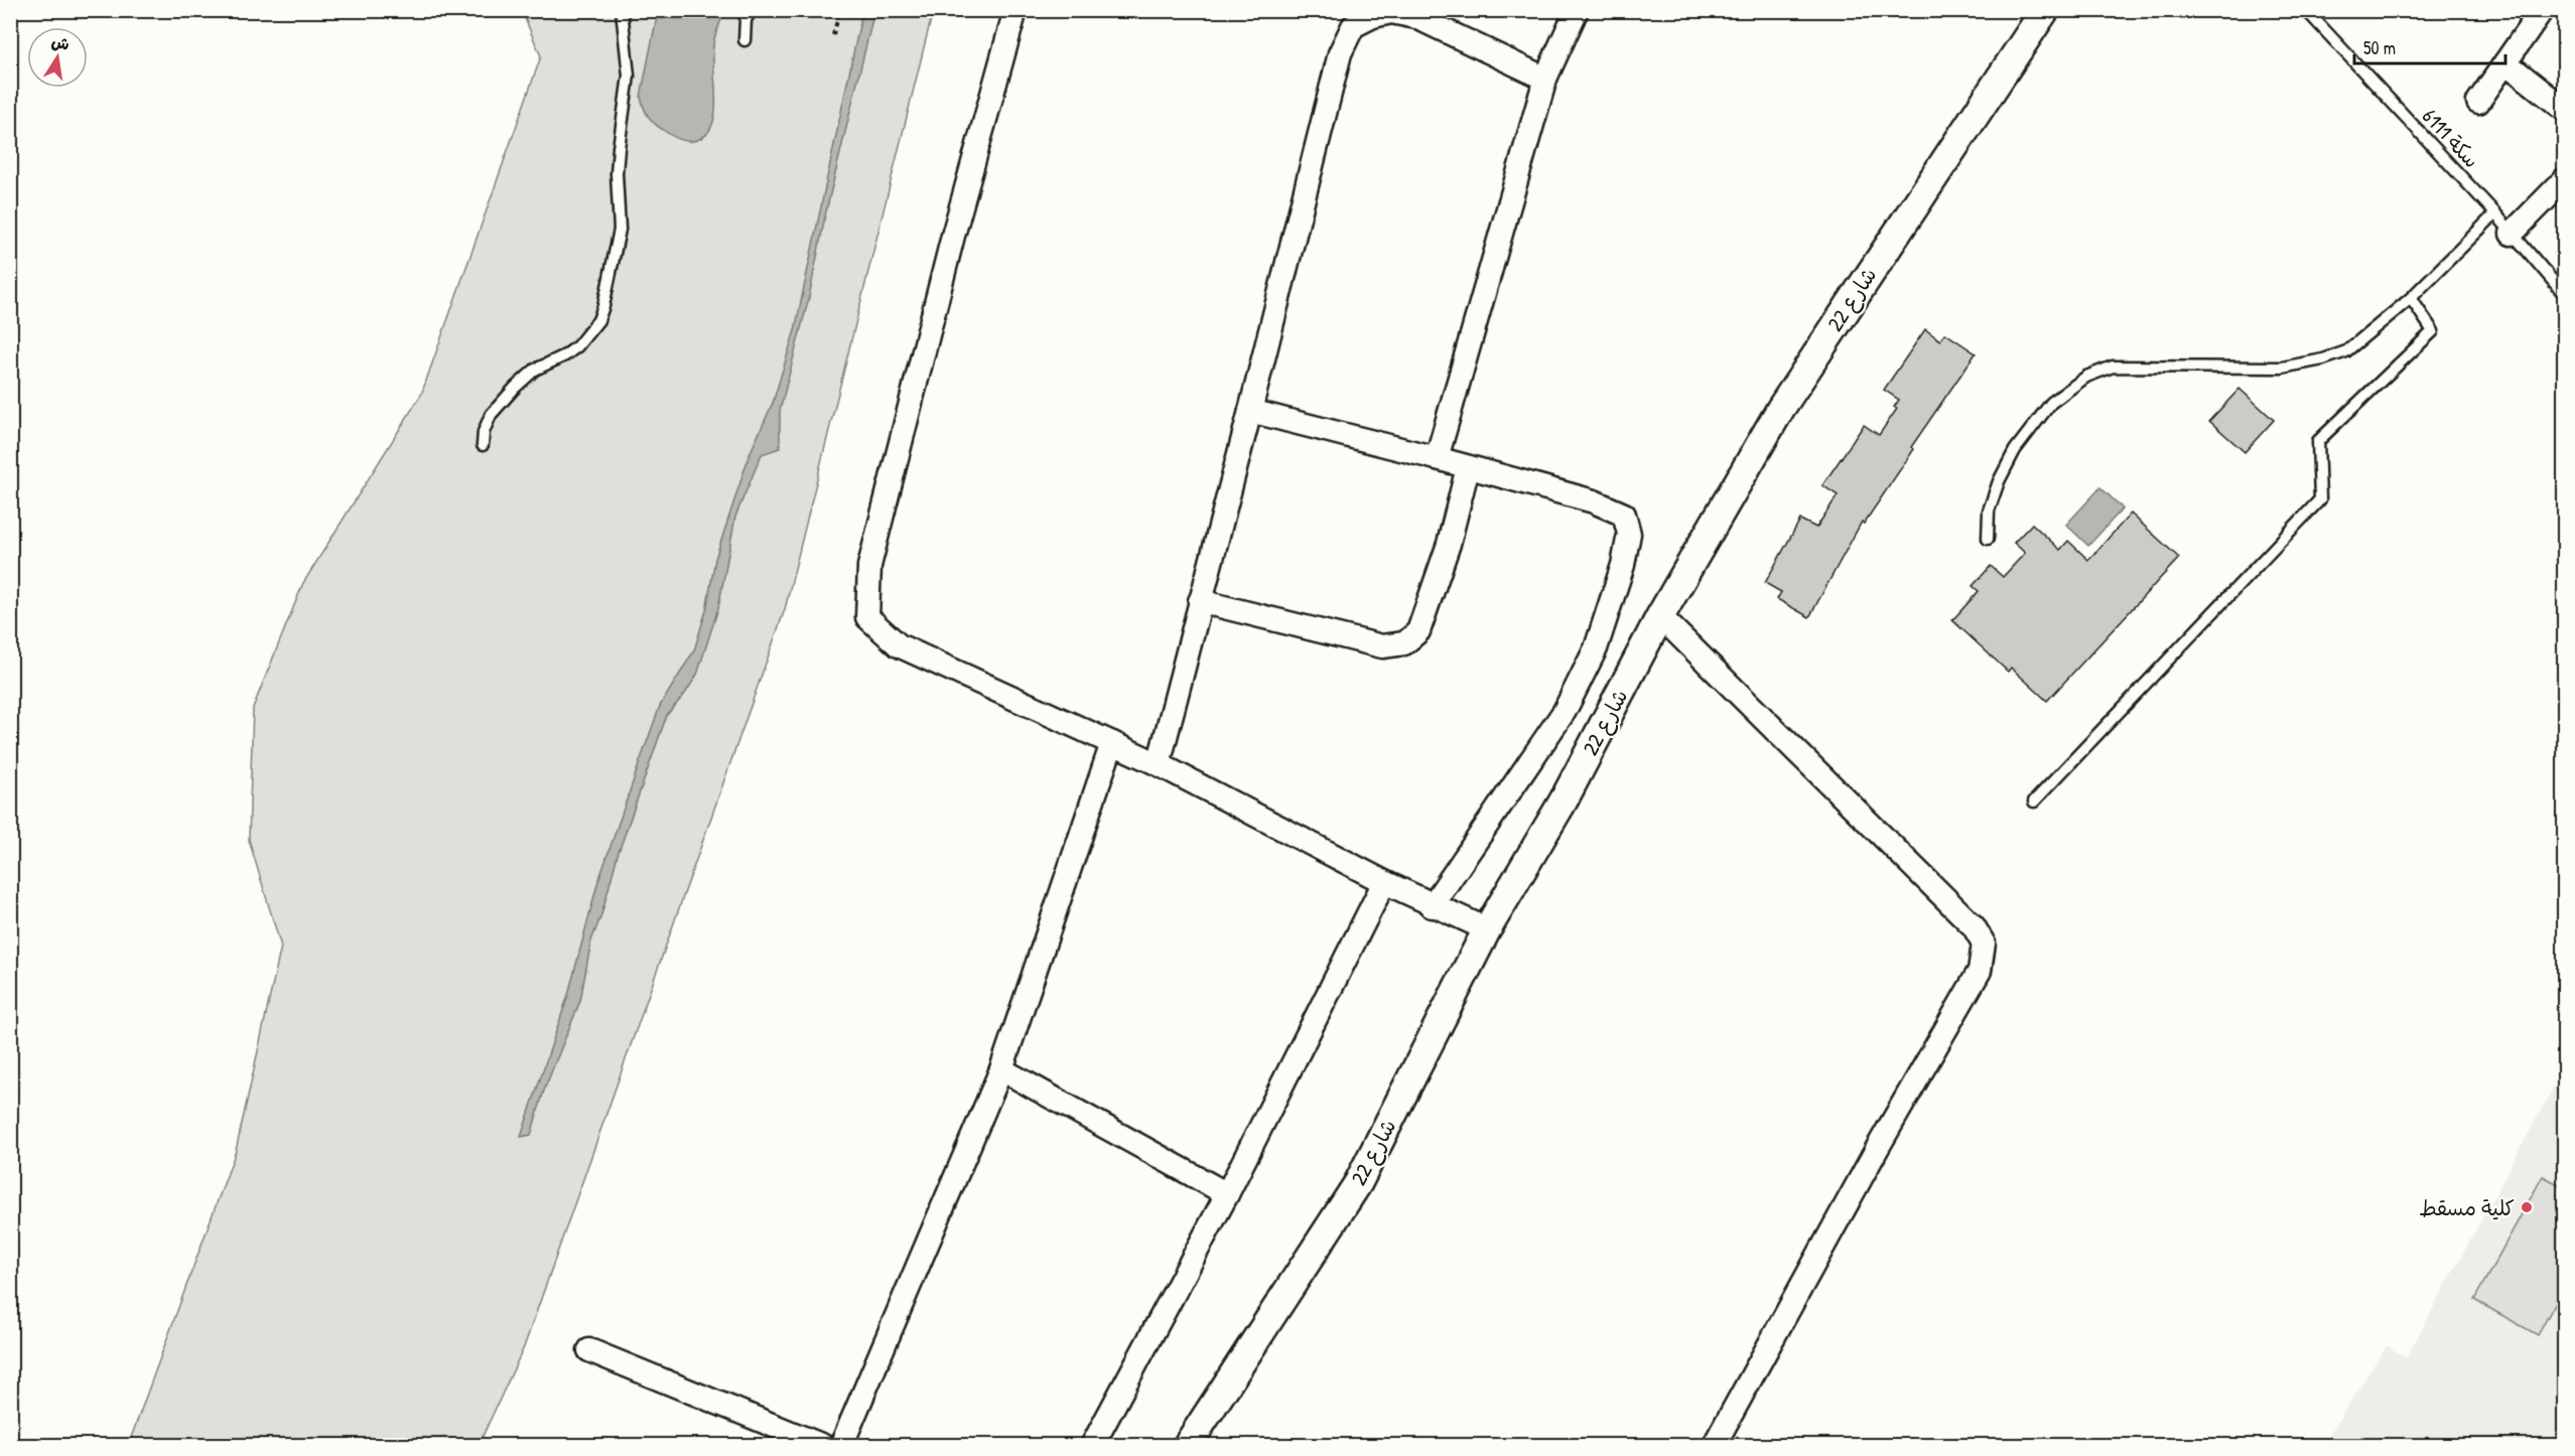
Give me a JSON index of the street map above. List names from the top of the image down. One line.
{"streets":{"street":["شارع 22"],"lane":["سكة 6111"]},"places":["كلية مسقط"],"scale_bar":"50 m","north":"top"}
